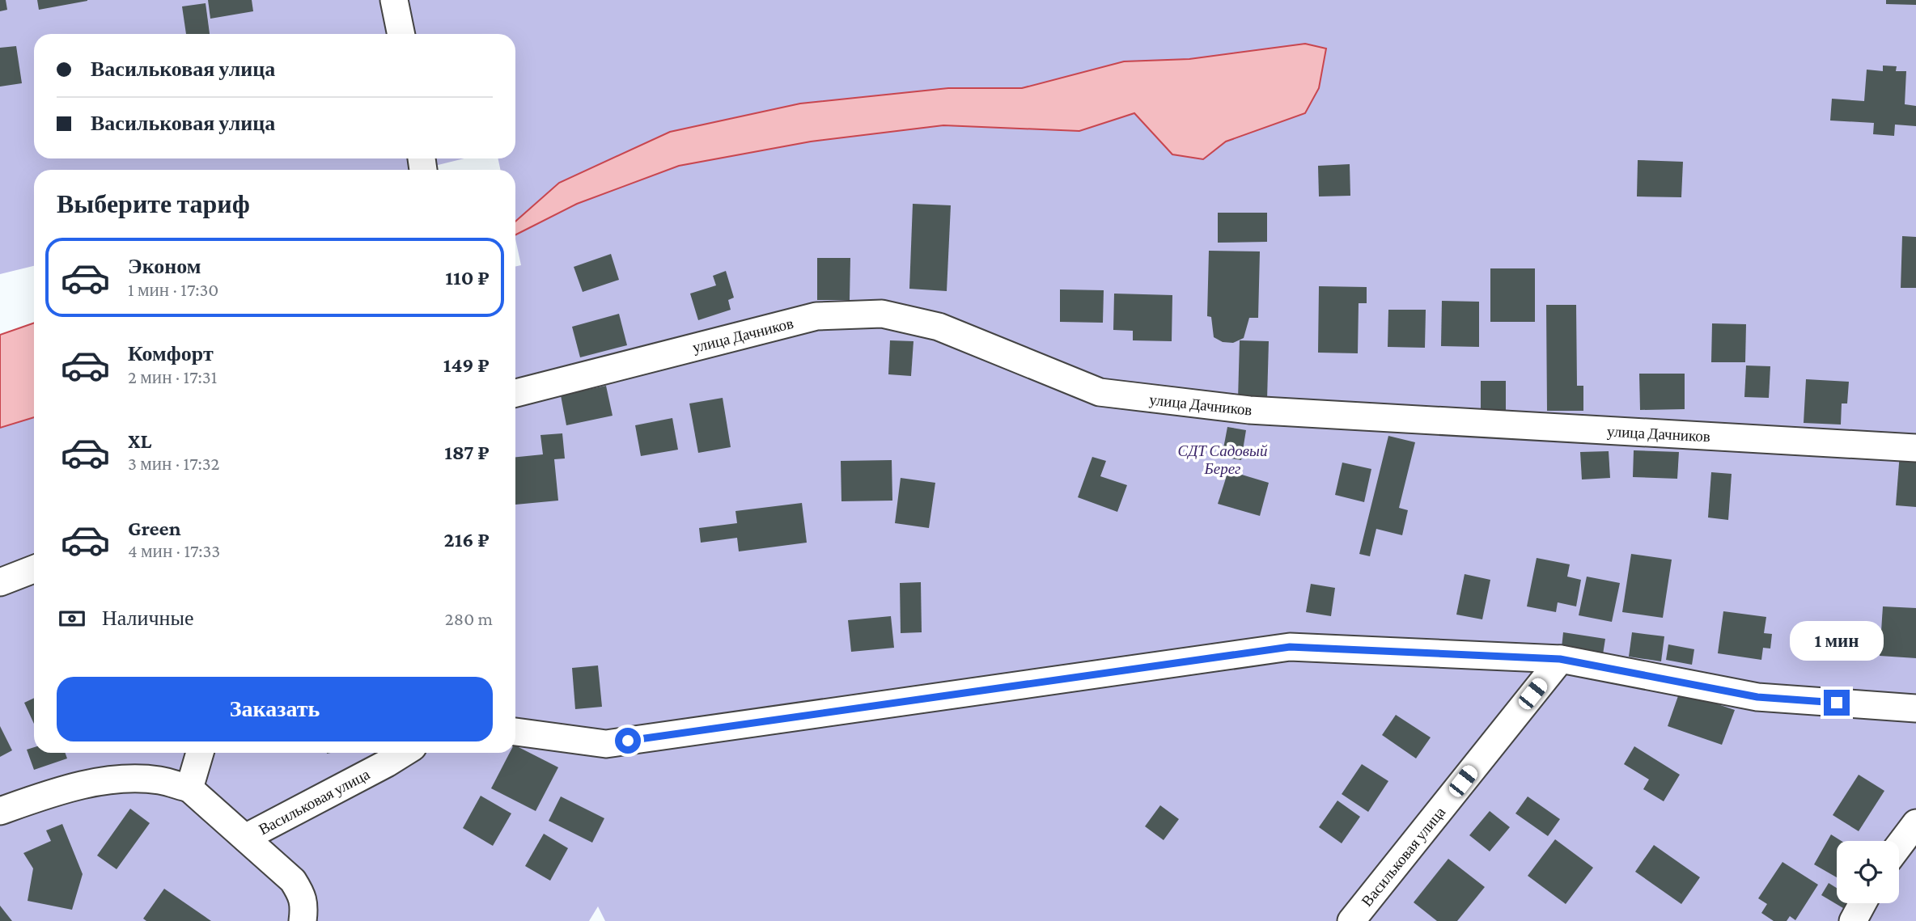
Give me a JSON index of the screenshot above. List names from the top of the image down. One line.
{"streets":{"street":["улица Дачников","Васильковая улица"]},"parks":["СДТ Садовый Берег"],"page":{"banner":["Васильковая улица","Васильковая улица"],"heading":"Выберите тариф","list":[{"name":"Эконом","note":"1 мин · 17:30","value":"110 ₽"},{"name":"Комфорт","note":"2 мин · 17:31","value":"149 ₽"},{"name":"XL","note":"3 мин · 17:32","value":"187 ₽"},{"name":"Green","note":"4 мин · 17:33","value":"216 ₽"}],"pay":["Наличные","280 m"],"bubble":"1 мин","buttons":"Заказать"}}
